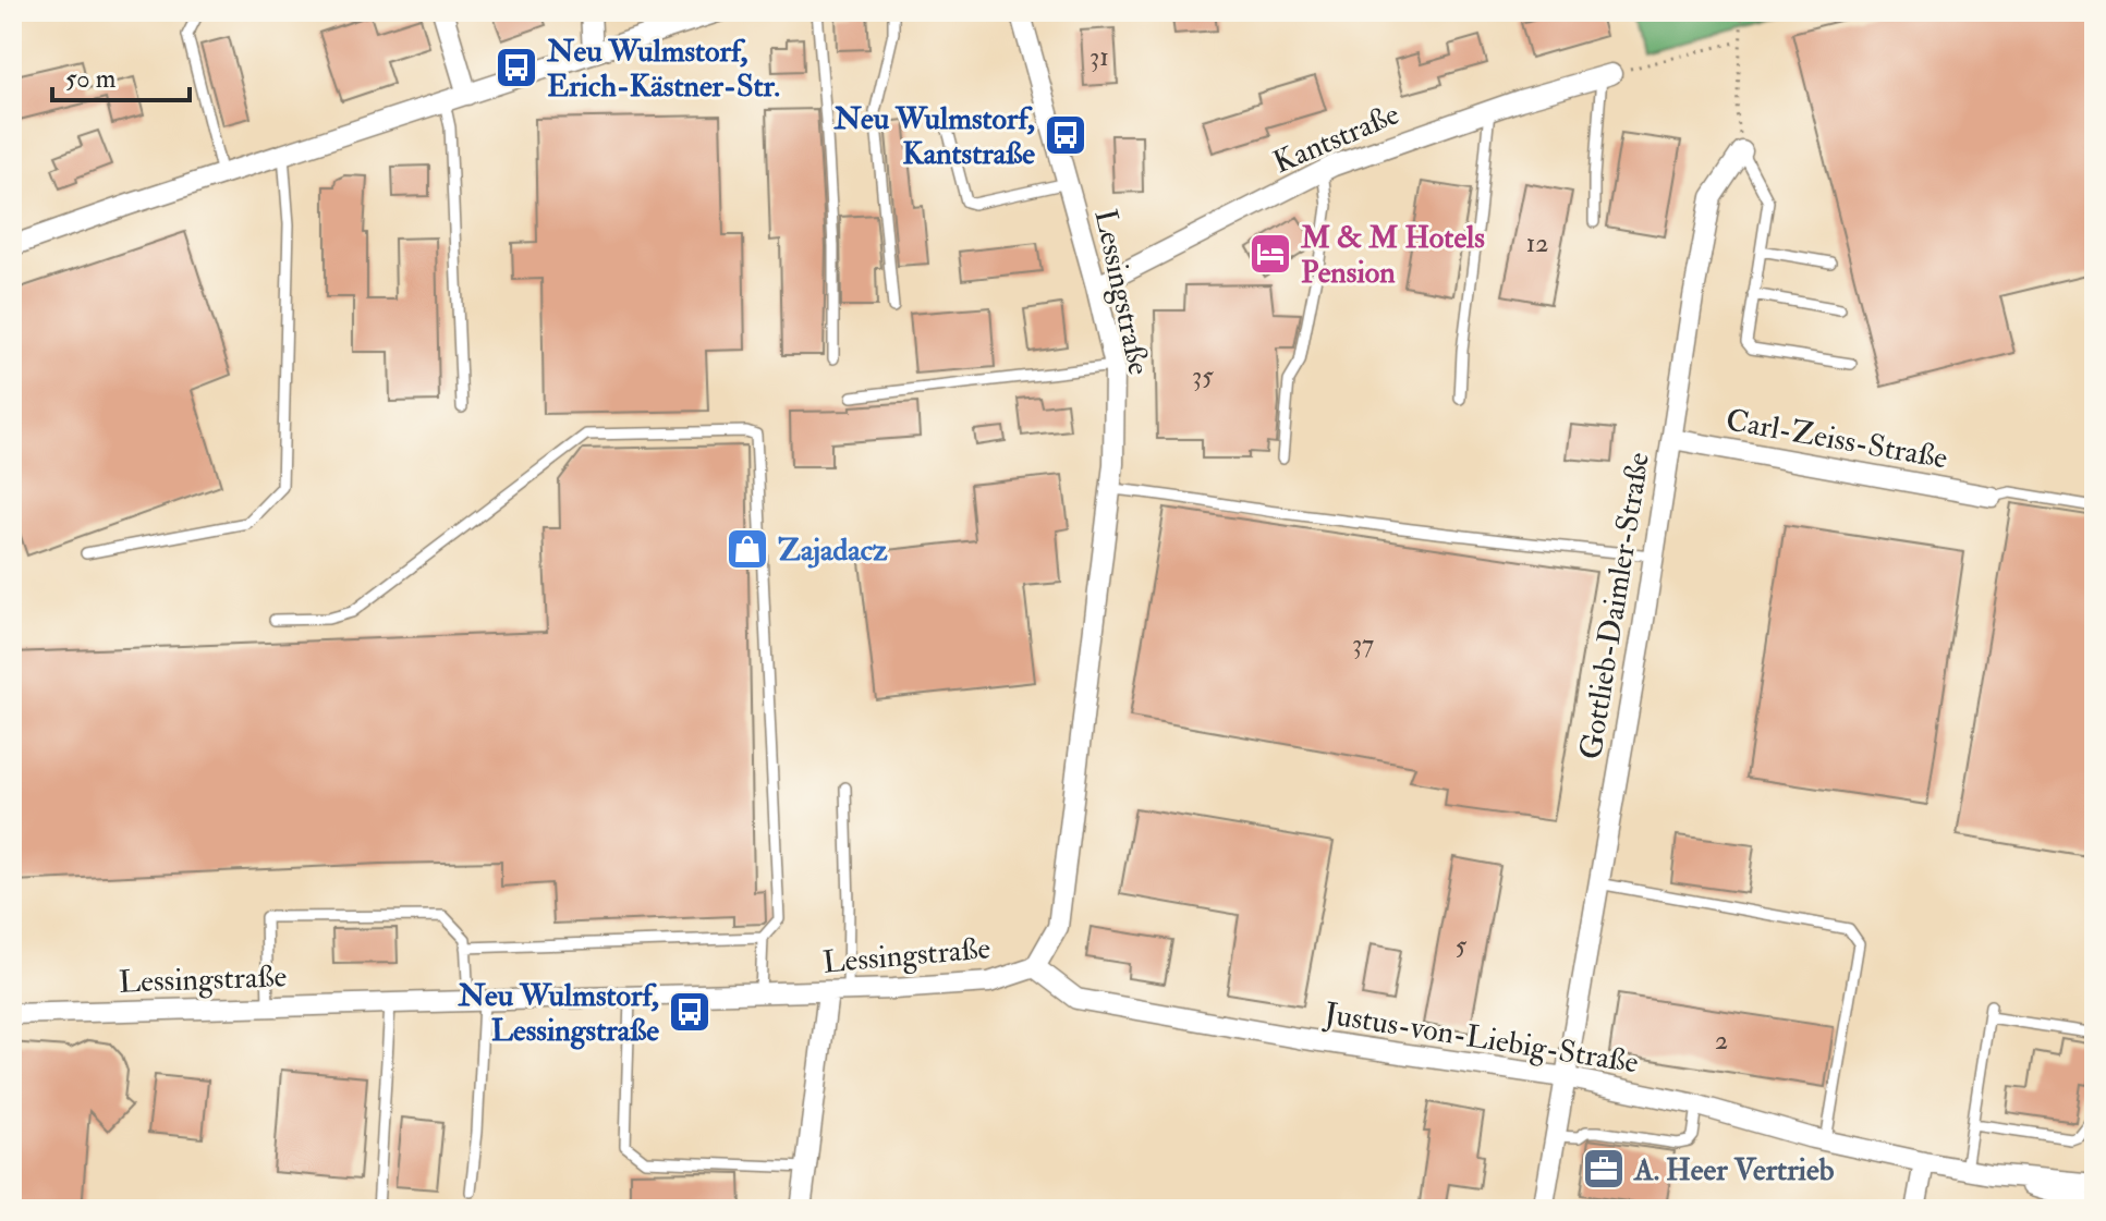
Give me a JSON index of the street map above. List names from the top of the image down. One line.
{"streets":{"street":["Kantstraße","Lessingstraße","Carl-Zeiss-Straße","Gottlieb-Daimler-Straße","Justus-von-Liebig-Straße"]},"crossings":[["Kantstraße","Lessingstraße"],["Lessingstraße","Justus-von-Liebig-Straße"],["Carl-Zeiss-Straße","Gottlieb-Daimler-Straße"],["Gottlieb-Daimler-Straße","Justus-von-Liebig-Straße"]],"places":{"bus stop":["Neu Wulmstorf, Erich-Kästner-Str.","Neu Wulmstorf, Kantstraße","Neu Wulmstorf, Lessingstraße"],"hotel":["M & M Hotels Pension"],"shop":["Zajadacz"],"office":["A. Heer Vertrieb"]},"house_numbers":["31","12","35","37","5","2"],"scale_bar":"50 m"}
